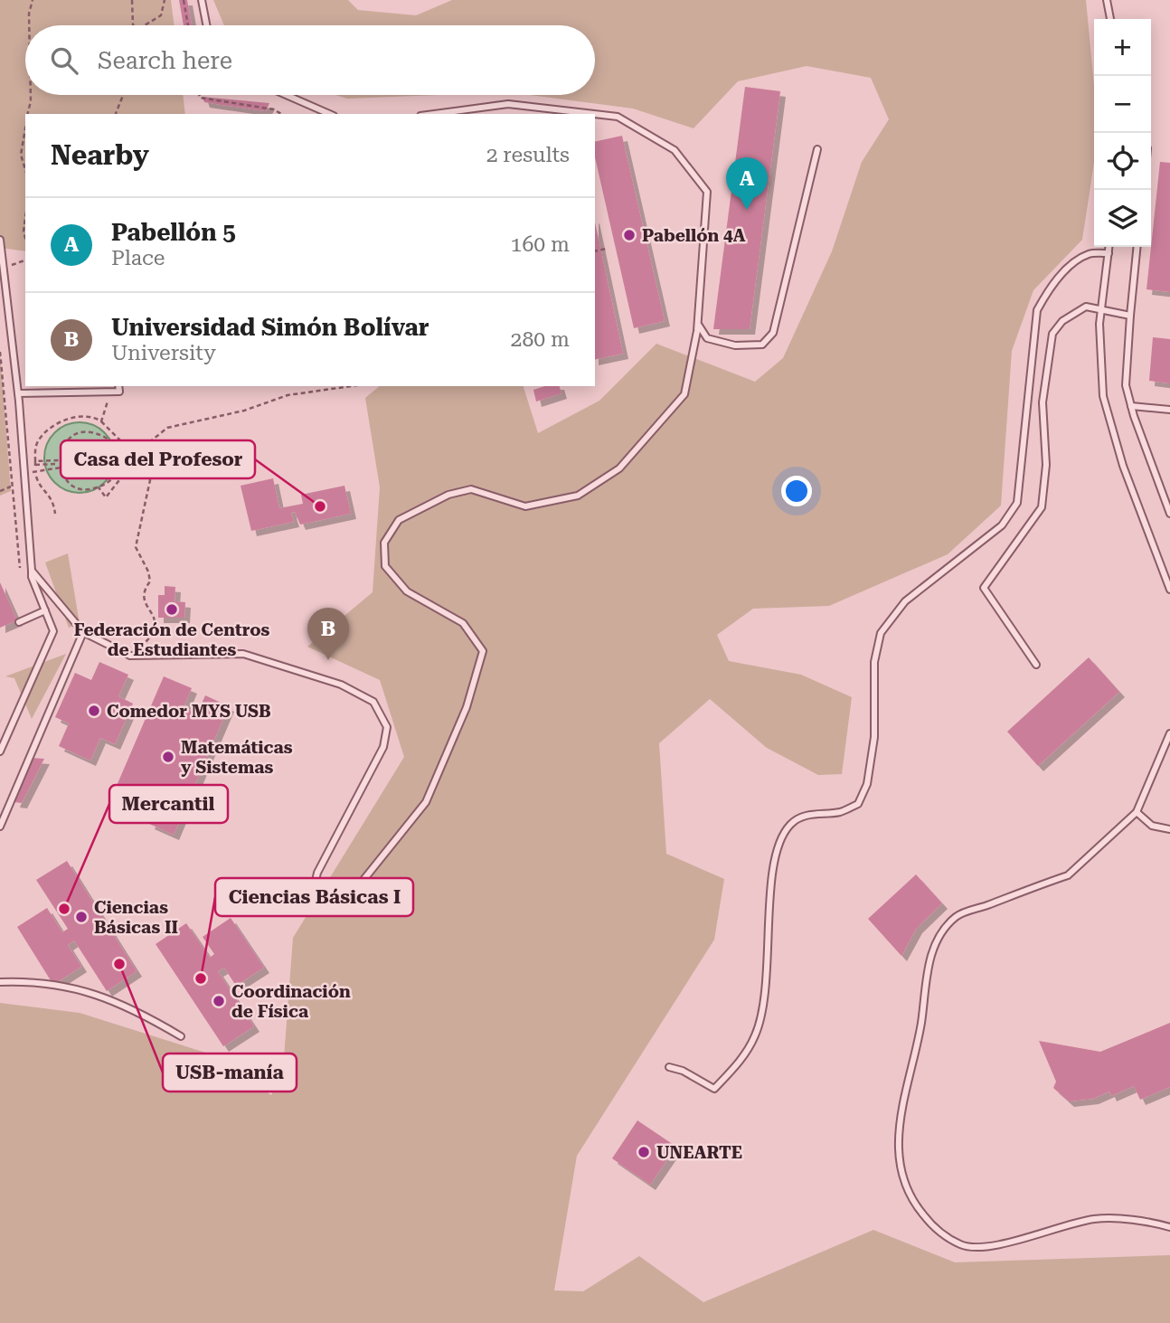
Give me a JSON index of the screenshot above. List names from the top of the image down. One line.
{"places":["Pabellón 4A","Casa del Profesor","Federación de Centros de Estudiantes","Comedor MYS USB","Matemáticas y Sistemas","Mercantil","Ciencias Básicas II","USB-manía","Ciencias Básicas I","Coordinación de Física","UNEARTE"],"page":{"map_buttons":["+","−"],"search":"Search here","heading":["Nearby","2 results"],"pins":["A","B"],"list":[{"mark":"A","name":"Pabellón 5","note":"Place","value":"160 m"},{"mark":"B","name":"Universidad Simón Bolívar","note":"University","value":"280 m"}]}}
